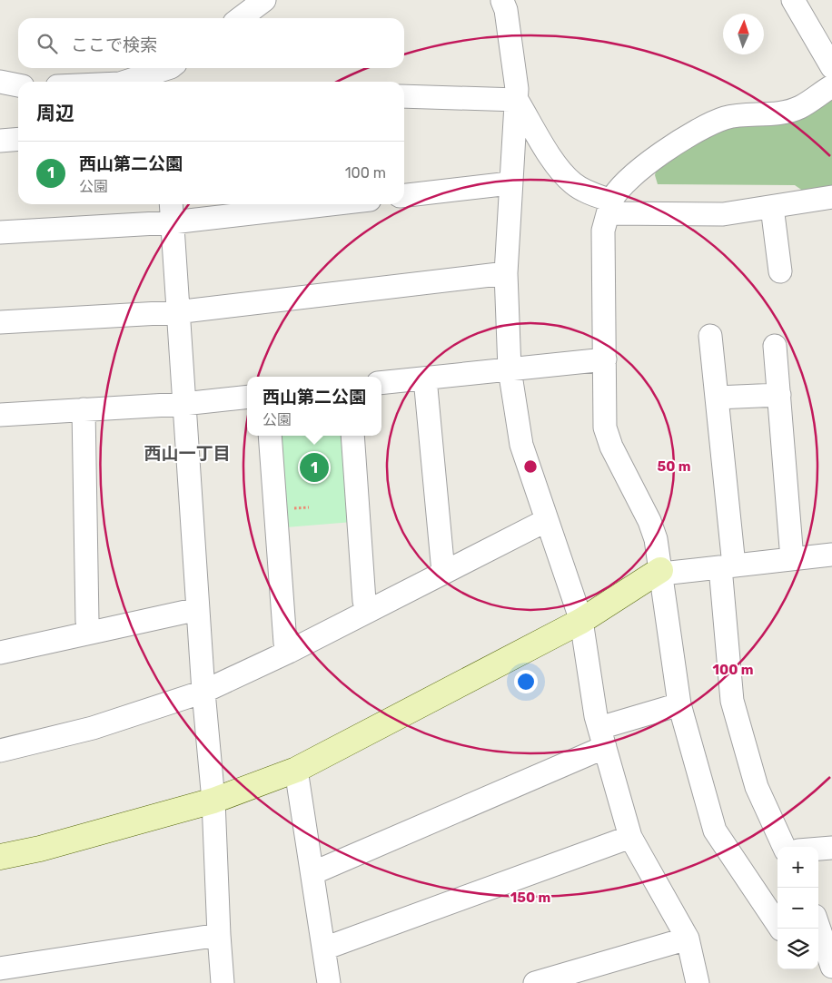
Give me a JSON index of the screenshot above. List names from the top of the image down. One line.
{"districts":["西山一丁目"],"north":"top","page":{"search":"ここで検索","heading":"周辺","list":[{"mark":"1","name":"西山第二公園","note":"公園","value":"100 m"}],"popup":["西山第二公園","公園"],"pins":"1","map_buttons":["+","−"]},"rings":["50 m","100 m","150 m"]}
